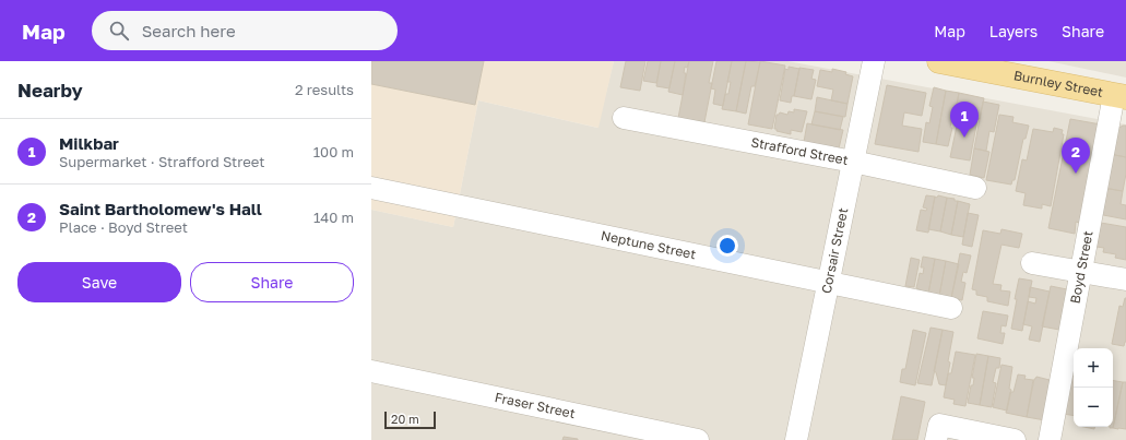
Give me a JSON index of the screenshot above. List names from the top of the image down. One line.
{"streets":{"main road":["Burnley Street"],"street":["Strafford Street","Neptune Street","Corsair Street","Boyd Street","Fraser Street"]},"crossings":[["Burnley Street","Boyd Street"],["Strafford Street","Corsair Street"],["Neptune Street","Corsair Street"]],"scale_bar":"20 m","page":{"header":"Map","search":"Search here","nav":["Map","Layers","Share"],"heading":["Nearby","2 results"],"pins":["1","2"],"list":[{"mark":"1","name":"Milkbar","note":"Supermarket · Strafford Street","value":"100 m"},{"mark":"2","name":"Saint Bartholomew's Hall","note":"Place · Boyd Street","value":"140 m"}],"buttons":["Save","Share"],"map_buttons":["+","−"],"scale":"20 m"}}
